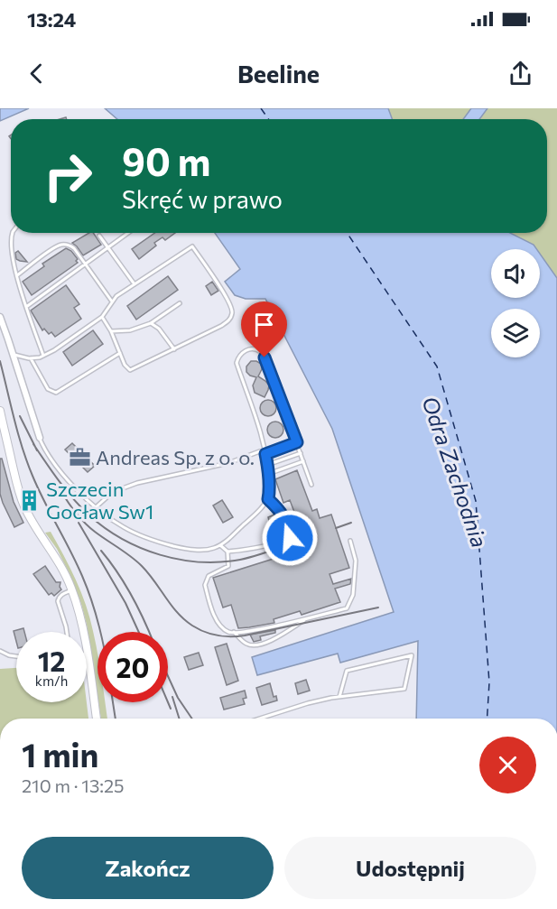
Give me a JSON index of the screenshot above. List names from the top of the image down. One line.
{"water":["Odra Zachodnia"],"places":{"office":["Andreas Sp. z o. o."],"building":["Szczecin Gocław Sw1"]},"page":{"status":"13:24","header":"Beeline","turn":["90 m","Skręć w prawo"],"speed":"12 km/h","limit":"20","heading":["1 min","210 m · 13:25"],"buttons":["Zakończ","Udostępnij"]}}
